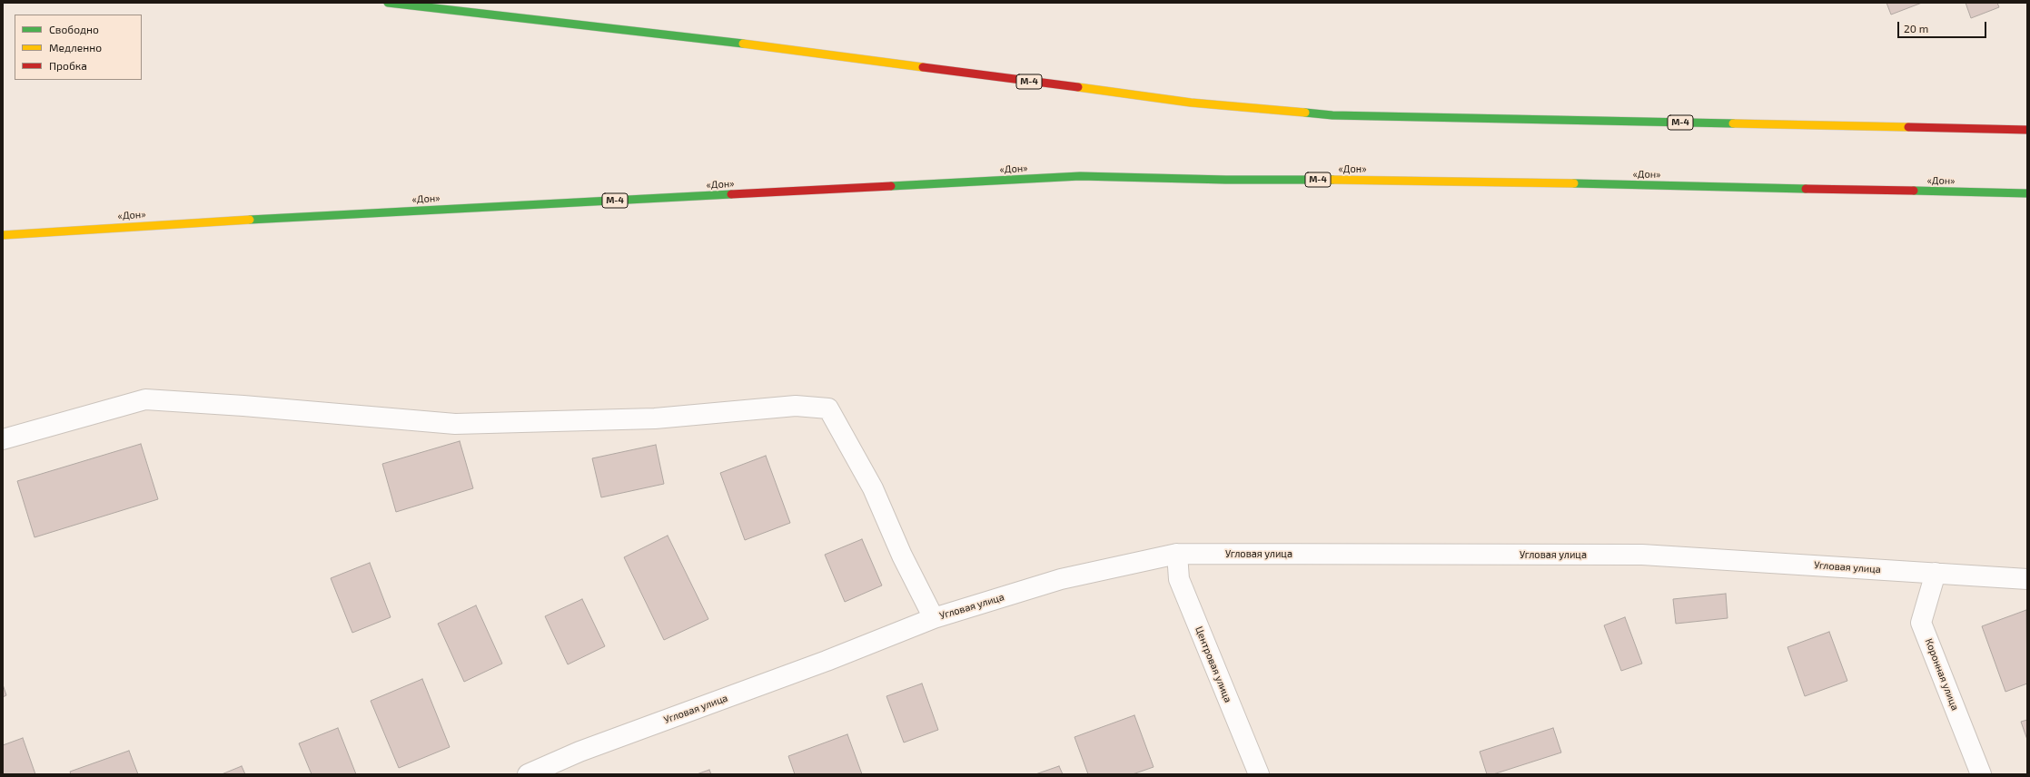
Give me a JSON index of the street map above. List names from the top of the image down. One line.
{"streets":{"highway":["М-4","«Дон»"],"street":["Угловая улица","Центровая улица","Коронная улица"]},"crossings":[["Угловая улица","Центровая улица"],["Угловая улица","Коронная улица"]],"legend":["Свободно","Медленно","Пробка"],"scale_bar":"20 m"}
